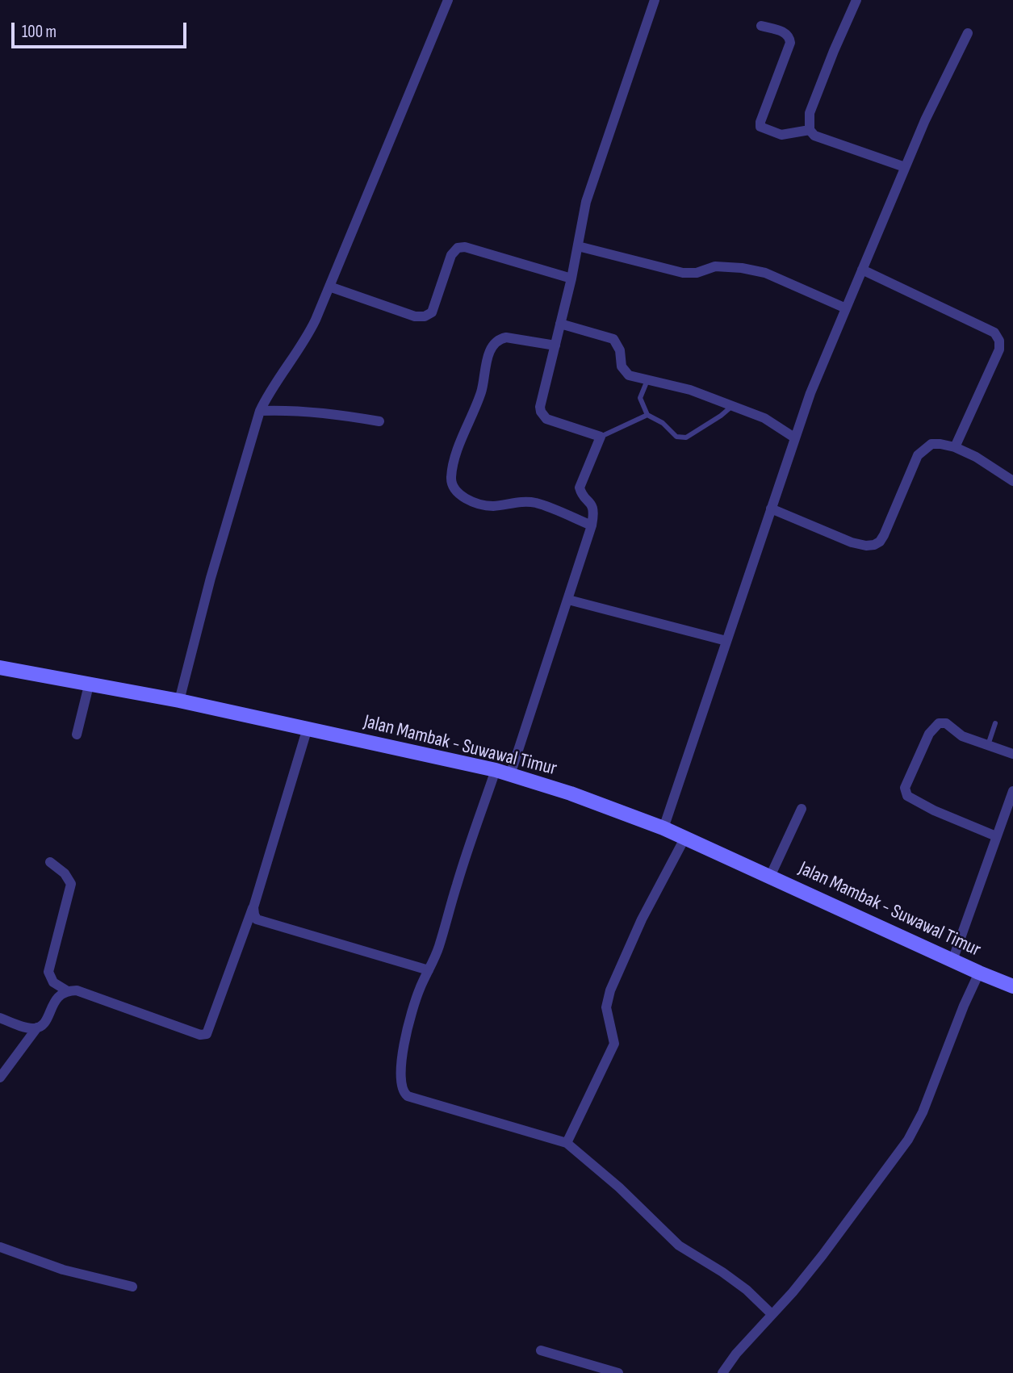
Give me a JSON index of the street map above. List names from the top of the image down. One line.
{"streets":{"street":["Jalan Mambak - Suwawal Timur"]},"scale_bar":"100 m"}
